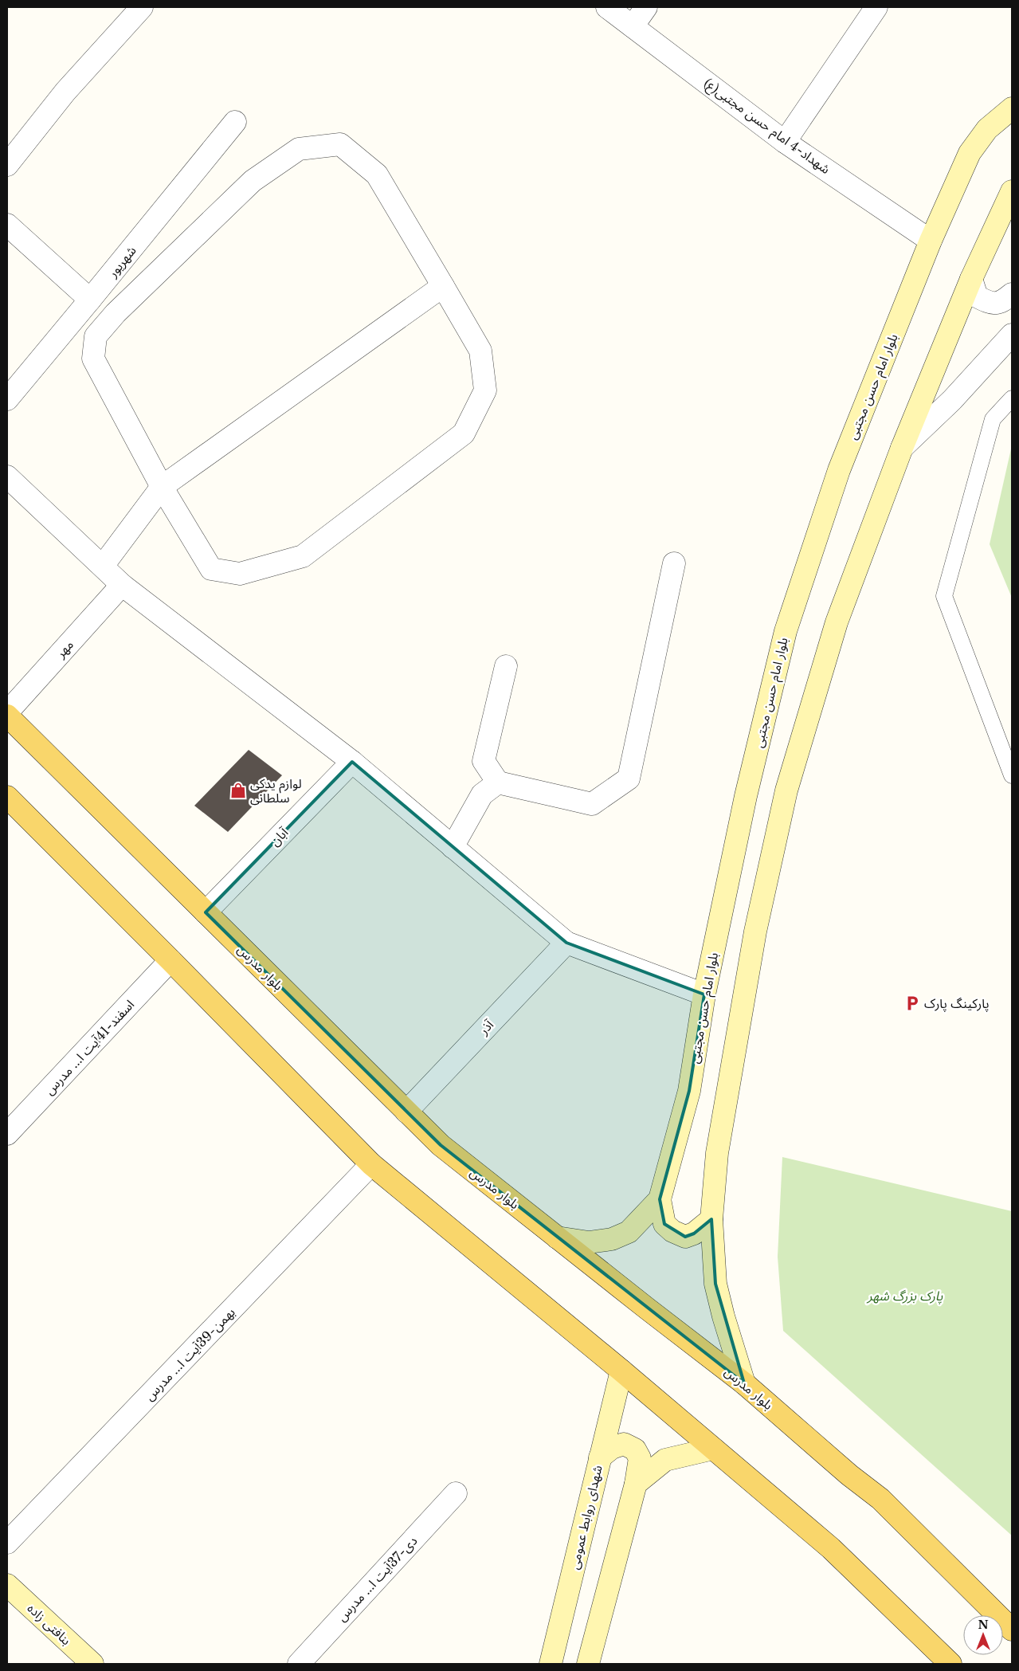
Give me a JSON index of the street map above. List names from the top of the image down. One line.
{"streets":{"main road":["بلوار امام حسن مجتبی","بلوار مدرس","شهدای روابط عمومی","بنافتی زاده"],"street":["شهداد-4 امام حسن مجتبی(ع)","شهریور","مهر","آبان","آذر","اسفند-41آیت ا... مدرس","بهمن-39آیت ا... مدرس","دی-37آیت ا... مدرس"]},"crossings":[["شهداد-4 امام حسن مجتبی(ع)","بلوار امام حسن مجتبی"],["بلوار امام حسن مجتبی","بلوار مدرس"],["مهر","بلوار مدرس"],["آبان","بلوار مدرس"],["بلوار مدرس","آذر"]],"parks":["پارک بزرگ شهر"],"places":{"shop":["لوازم یدکی سلطانی"],"parking":["پارکینگ پارک"]},"north":"top"}
